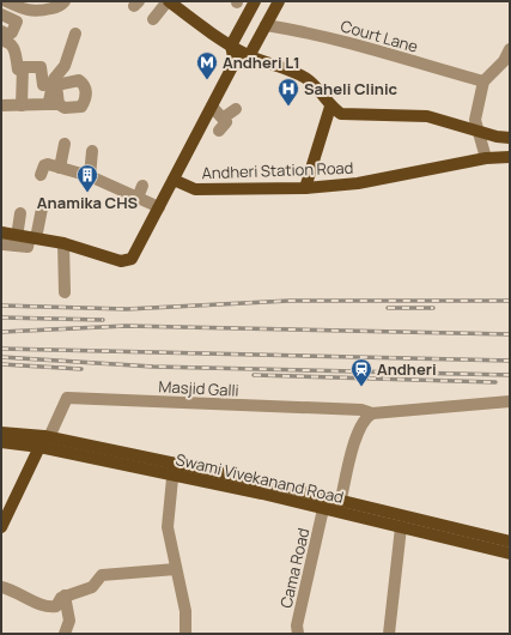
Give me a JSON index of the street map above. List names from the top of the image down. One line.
{"streets":{"main road":["Andheri Station Road","Swami Vivekanand Road"],"street":["Court Lane","Masjid Galli","Cama Road"]},"crossings":[["Masjid Galli","Swami Vivekanand Road"],["Swami Vivekanand Road","Cama Road"]],"places":{"metro station":["Andheri L1"],"hospital":["Saheli Clinic"],"building":["Anamika CHS"],"station":["Andheri"]}}
